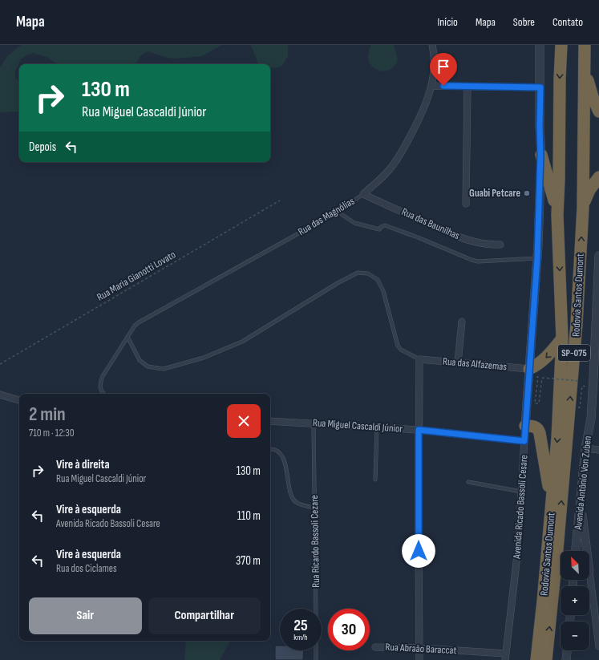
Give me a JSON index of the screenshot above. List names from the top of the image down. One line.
{"streets":{"highway":["Rodovia Santos Dumont","SP-075"],"street":["Rua das Magnólias","Rua das Baunilhas","Rua das Alfazemas","Rua Miguel Cascaldi Júnior","Avenida Antônio Von Zuben","Avenida Ricado Bassoli Cesare","Rua Abraão Baraccat"],"lane":["Rua Ricardo Bassoli Cezare"],"path":["Rua Maria Gianotti Lovato"]},"crossings":[["Rua das Magnólias","Rua das Baunilhas"],["Rua das Alfazemas","Avenida Ricado Bassoli Cesare"],["Rua Miguel Cascaldi Júnior","Avenida Ricado Bassoli Cesare"],["Rua Miguel Cascaldi Júnior","Rua Ricardo Bassoli Cezare"],["Avenida Ricado Bassoli Cesare","Rua Abraão Baraccat"]],"places":["Guabi Petcare"],"north":"top left","page":{"header":"Mapa","nav":["Início","Mapa","Sobre","Contato"],"turn":["130 m","Rua Miguel Cascaldi Júnior"],"then":"Depois","heading":["2 min","710 m · 12:30"],"list":[{"name":"Vire à direita","note":"Rua Miguel Cascaldi Júnior","value":"130 m"},{"name":"Vire à esquerda","note":"Avenida Ricado Bassoli Cesare","value":"110 m"},{"name":"Vire à esquerda","note":"Rua dos Ciclames","value":"370 m"}],"map_buttons":["+","−"],"buttons":["Sair","Compartilhar"],"speed":"25 km/h","limit":"30"}}
